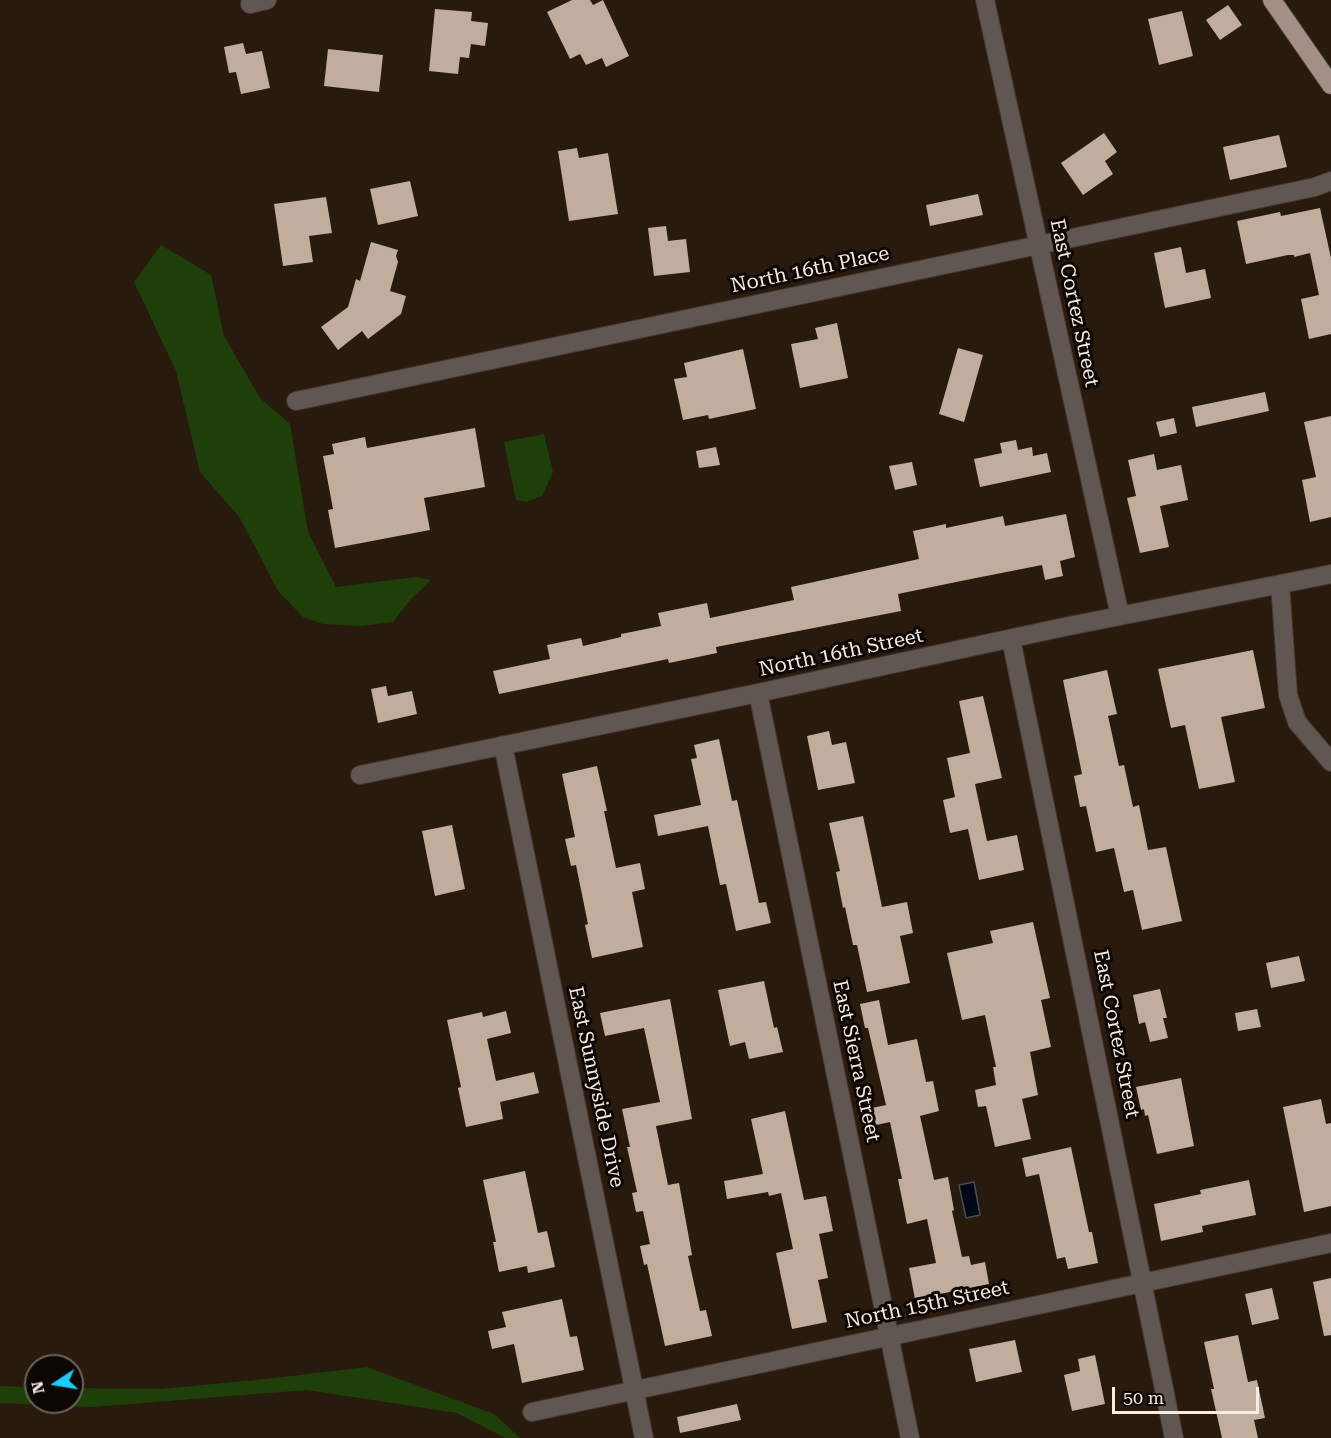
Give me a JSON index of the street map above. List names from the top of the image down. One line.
{"streets":{"street":["North 16th Place","East Cortez Street","North 16th Street","East Sierra Street","East Sunnyside Drive","North 15th Street"]},"crossings":[["North 16th Place","East Cortez Street"],["East Cortez Street","North 16th Street"],["East Cortez Street","North 15th Street"],["North 16th Street","East Sierra Street"],["North 16th Street","East Sunnyside Drive"],["East Sierra Street","North 15th Street"],["East Sunnyside Drive","North 15th Street"]],"scale_bar":"50 m","north":"left"}
